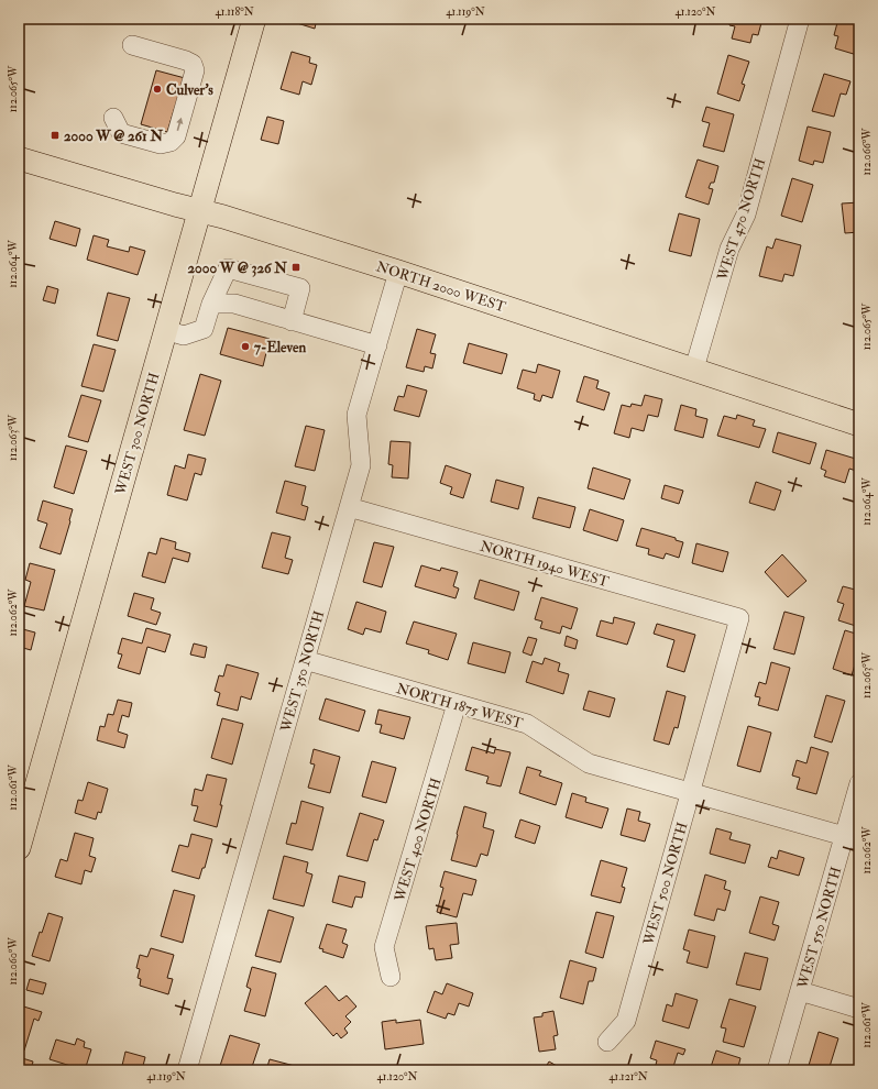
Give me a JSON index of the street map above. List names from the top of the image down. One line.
{"streets":{"main road":["NORTH 2000 WEST","WEST 300 NORTH"],"street":["WEST 470 NORTH","NORTH 1940 WEST","WEST 350 NORTH","NORTH 1875 WEST","WEST 400 NORTH","WEST 500 NORTH","WEST 550 NORTH"]},"crossings":[["WEST 470 NORTH","NORTH 2000 WEST"],["NORTH 2000 WEST","WEST 300 NORTH"],["NORTH 2000 WEST","WEST 350 NORTH"],["NORTH 1940 WEST","WEST 350 NORTH"],["NORTH 1940 WEST","WEST 500 NORTH"],["WEST 350 NORTH","NORTH 1875 WEST"],["NORTH 1875 WEST","WEST 400 NORTH"],["NORTH 1875 WEST","WEST 500 NORTH"],["NORTH 1875 WEST","WEST 550 NORTH"]],"places":{"other":["Culver's","7-Eleven"],"transit":["2000 W @ 261 N","2000 W @ 326 N"]},"coordinates":["41.118°N","41.119°N","41.120°N","112.065°W","112.066°W","112.064°W","112.063°W","112.062°W","112.061°W","112.060°W","41.121°N"]}
